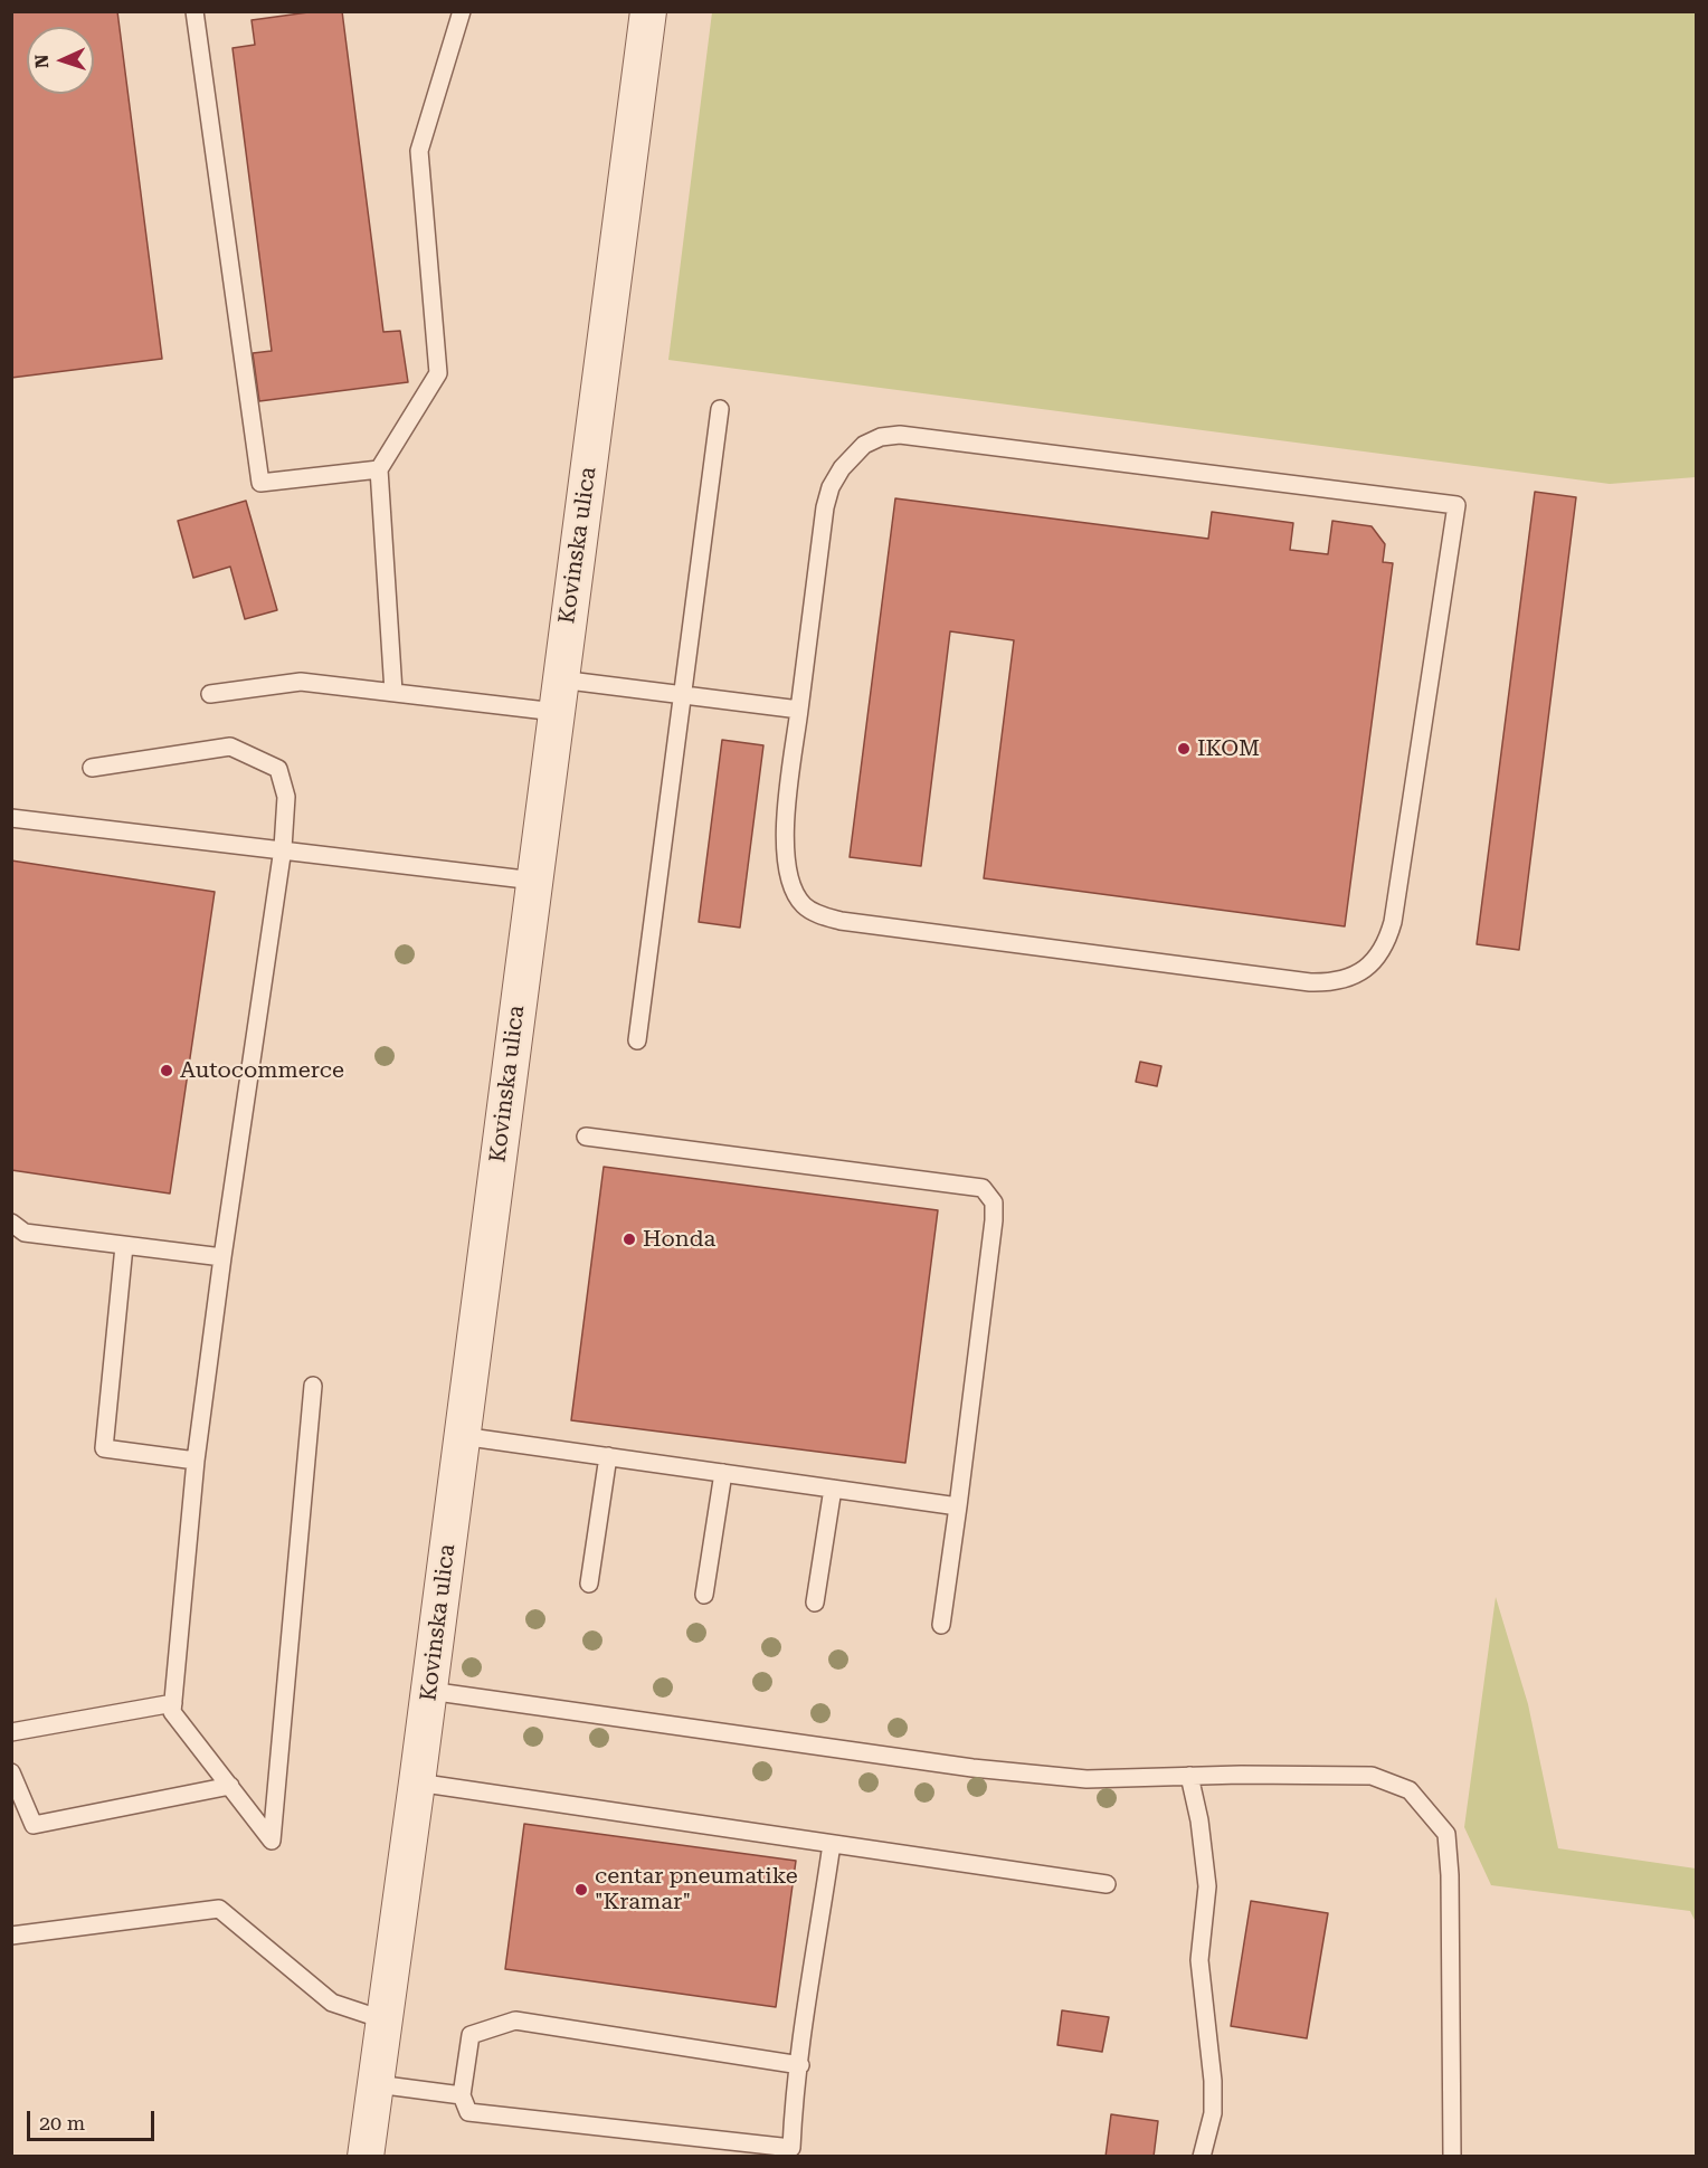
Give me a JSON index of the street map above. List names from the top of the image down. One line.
{"streets":{"street":["Kovinska ulica"]},"places":["IKOM","Autocommerce","Honda","centar pneumatike \"Kramar\""],"scale_bar":"20 m","north":"left"}
